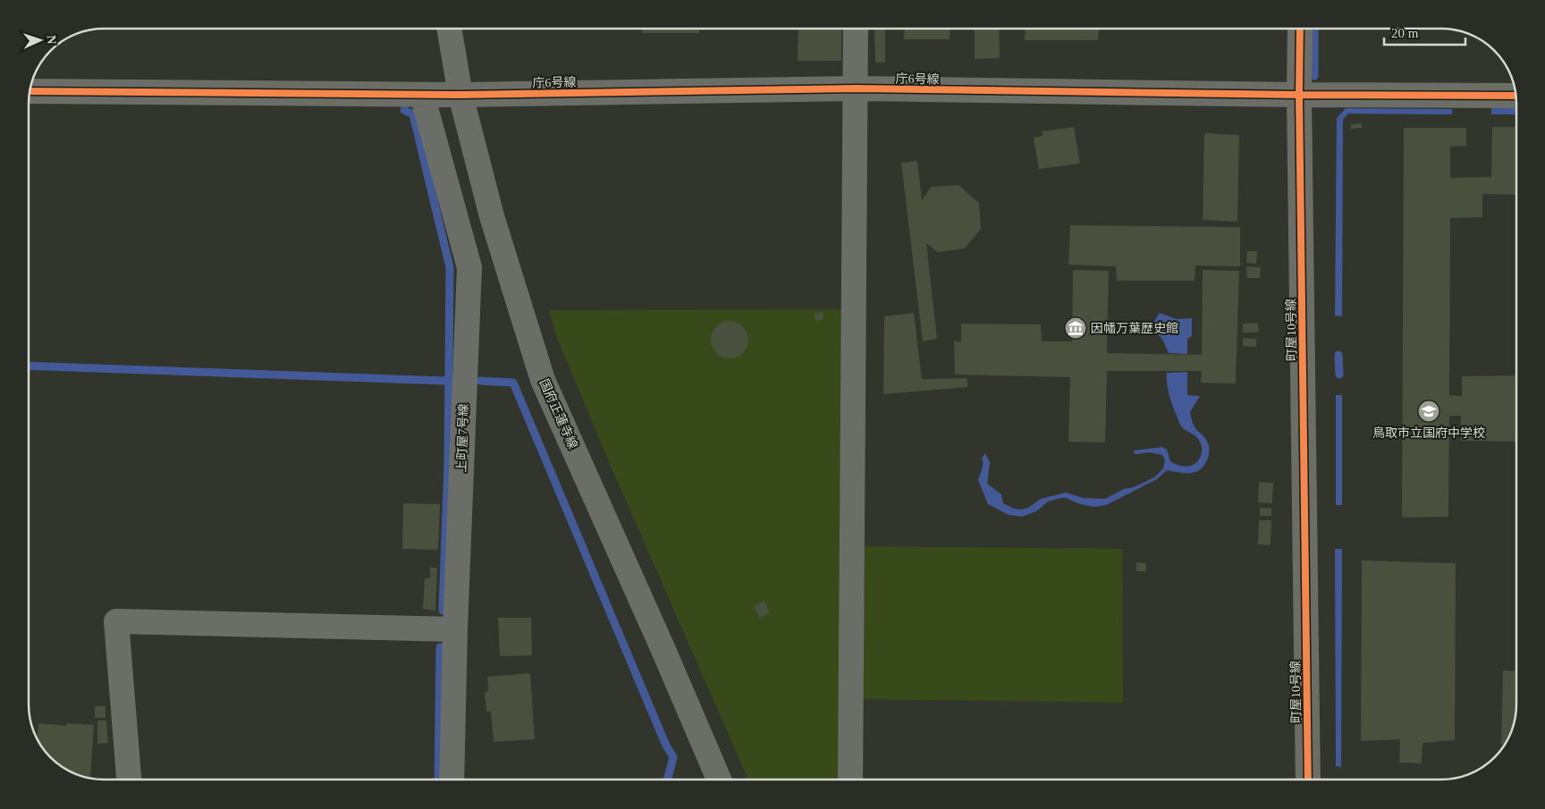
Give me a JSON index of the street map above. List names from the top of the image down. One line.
{"streets":{"street":["庁6号線","町屋10号線","国府正蓮寺線","上町屋7号線"]},"crossings":[["庁6号線","町屋10号線"],["庁6号線","国府正蓮寺線"],["庁6号線","上町屋7号線"]],"places":{"museum":["因幡万葉歴史館"],"school or university":["鳥取市立国府中学校"]},"scale_bar":"20 m","north":"right"}
